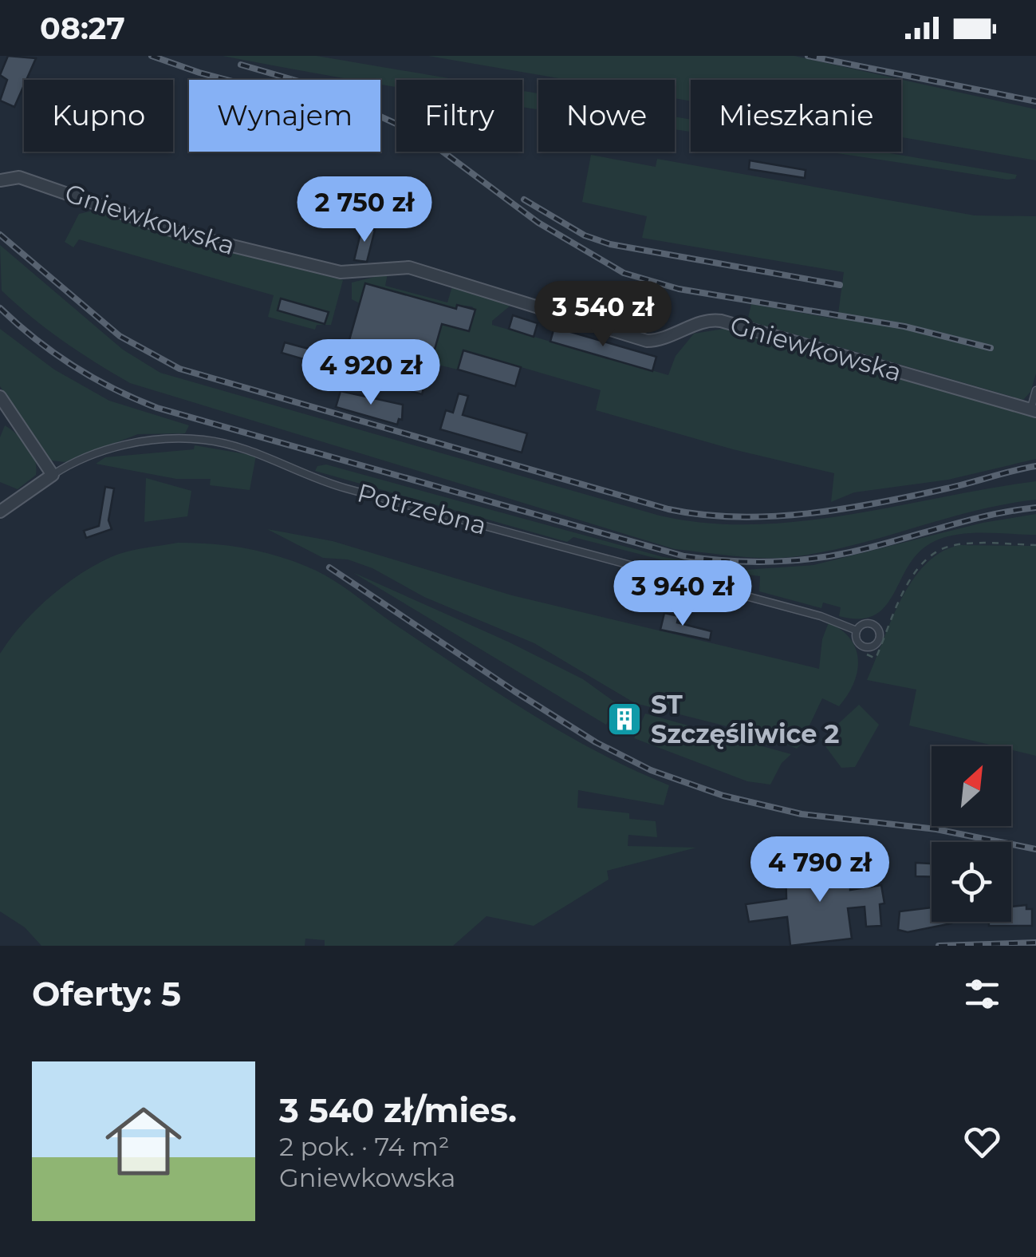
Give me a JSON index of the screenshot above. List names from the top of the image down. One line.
{"streets":{"street":["Gniewkowska","Potrzebna"]},"places":{"building":["ST Szczęśliwice 2"]},"north":"top right","page":{"status":"08:27","chip":["Kupno","Wynajem","Filtry","Nowe","Mieszkanie"],"price":["2 750 zł","3 540 zł","4 920 zł","3 940 zł","4 790 zł"],"heading":"Oferty: 5","list":[{"name":"3 540 zł/mies.","note":"2 pok. · 74 m² · Gniewkowska"}]}}
